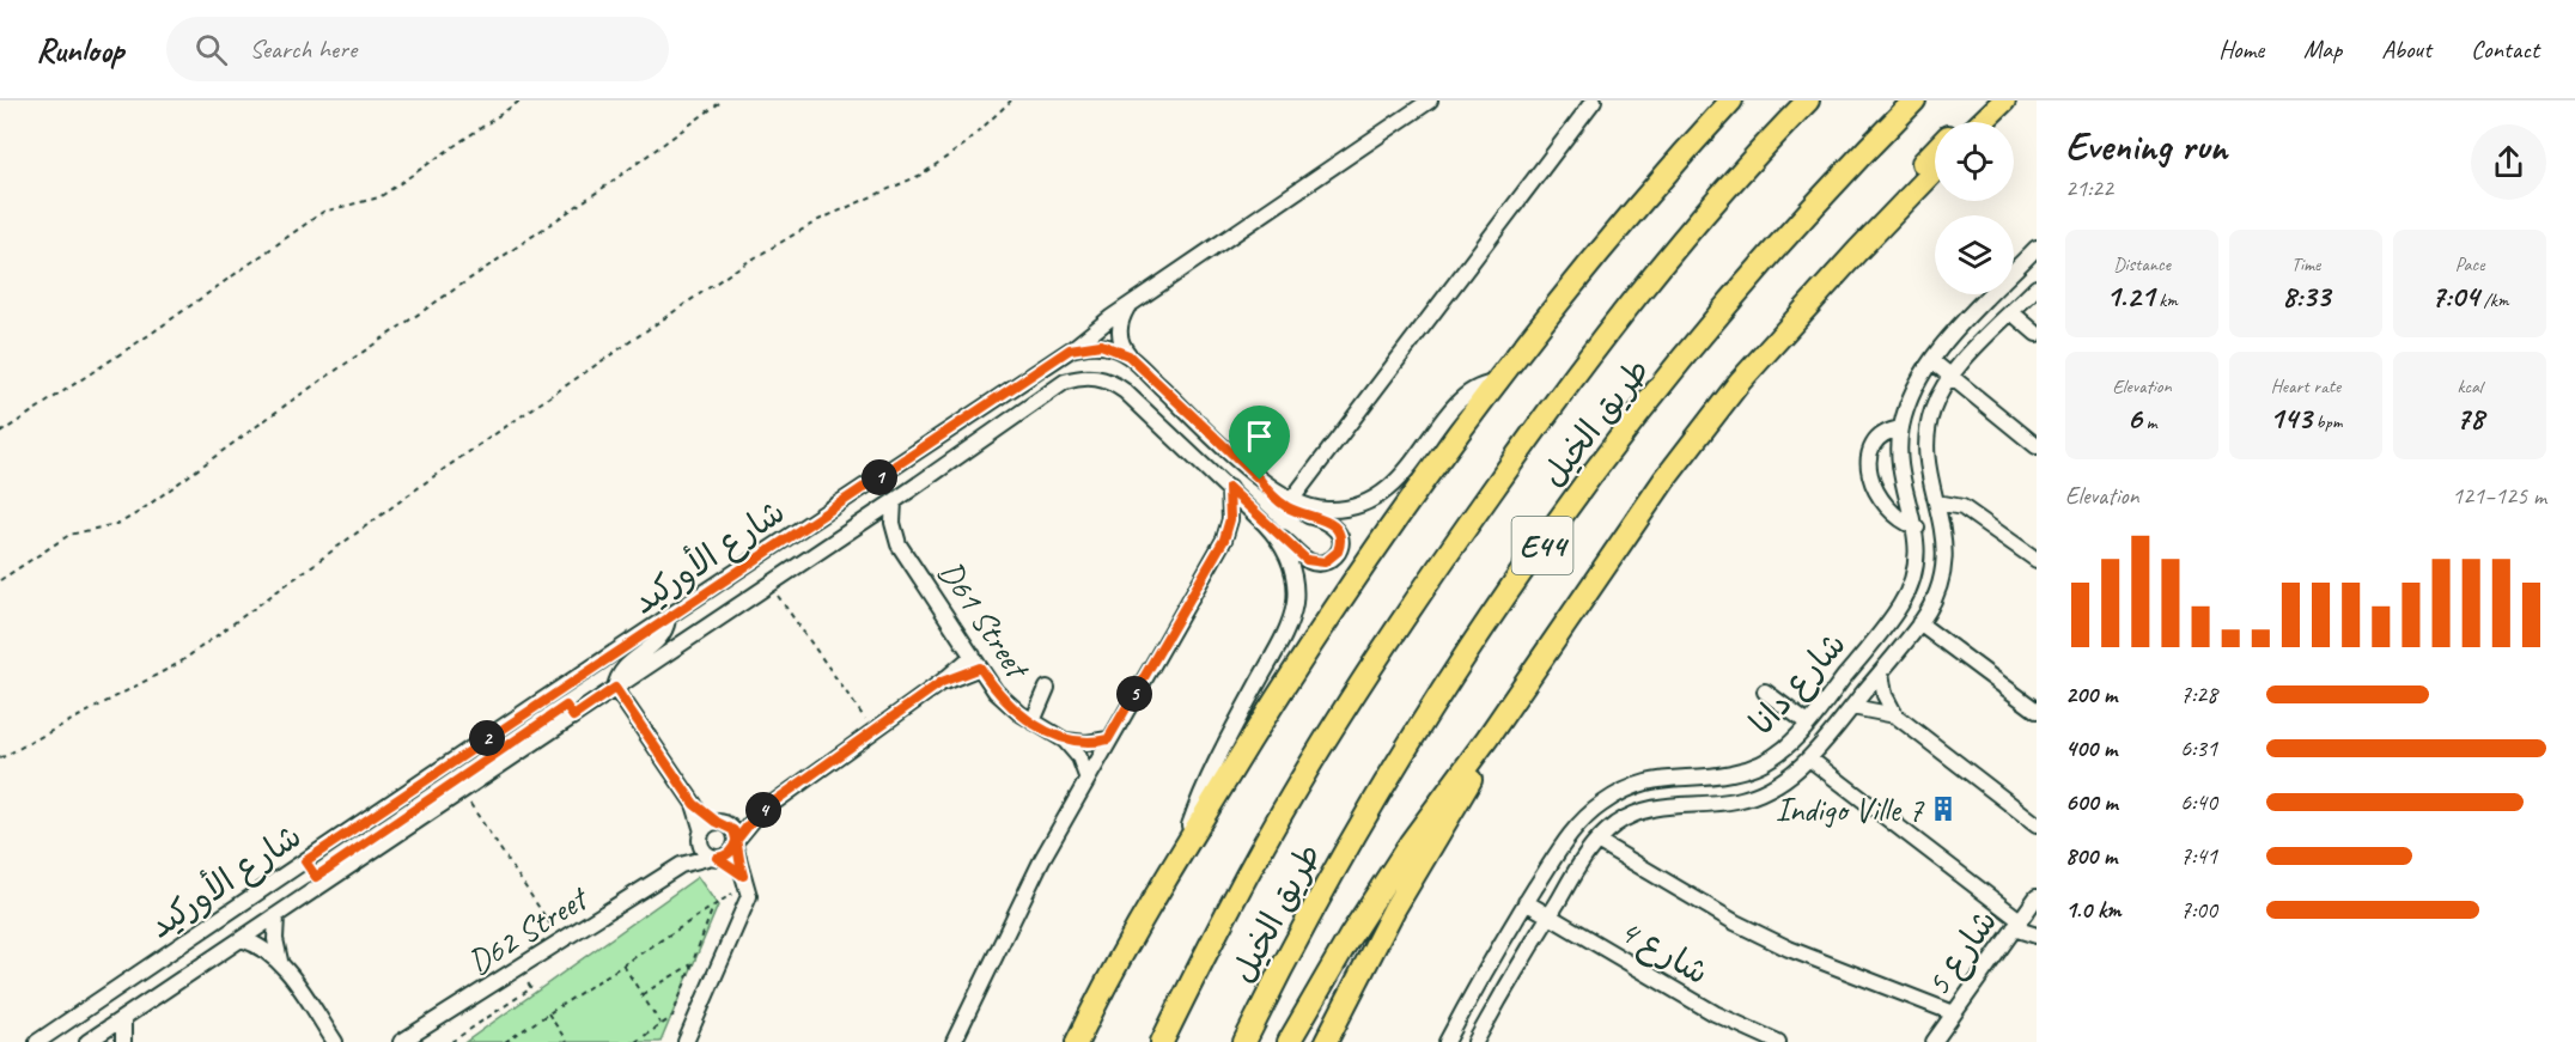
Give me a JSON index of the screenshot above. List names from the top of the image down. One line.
{"streets":{"highway":["طريق الخيل","E44"],"street":["شارع الأوركيد","D61 Street","شارع دانا","D62 Street","شارع 4","شارع 5"]},"crossings":[["شارع الأوركيد","D61 Street"],["شارع دانا","شارع 4"]],"places":{"building":["Indigo Ville 7"]},"page":{"header":"Runloop","search":"Search here","nav":["Home","Map","About","Contact"],"heading":["Evening run","21:22"],"stats":[["Distance","1.21 km"],["Time","8:33"],["Pace","7:04 /km"],["Elevation","6 m"],["Heart rate","143 bpm"],["kcal","78"]],"pins":["1","5","2","4"],"chart":["Elevation","121–125 m"],"list":[{"name":"200 m","note":"7:28"},{"name":"400 m","note":"6:31"},{"name":"600 m","note":"6:40"},{"name":"800 m","note":"7:41"},{"name":"1.0 km","note":"7:00"}]}}
